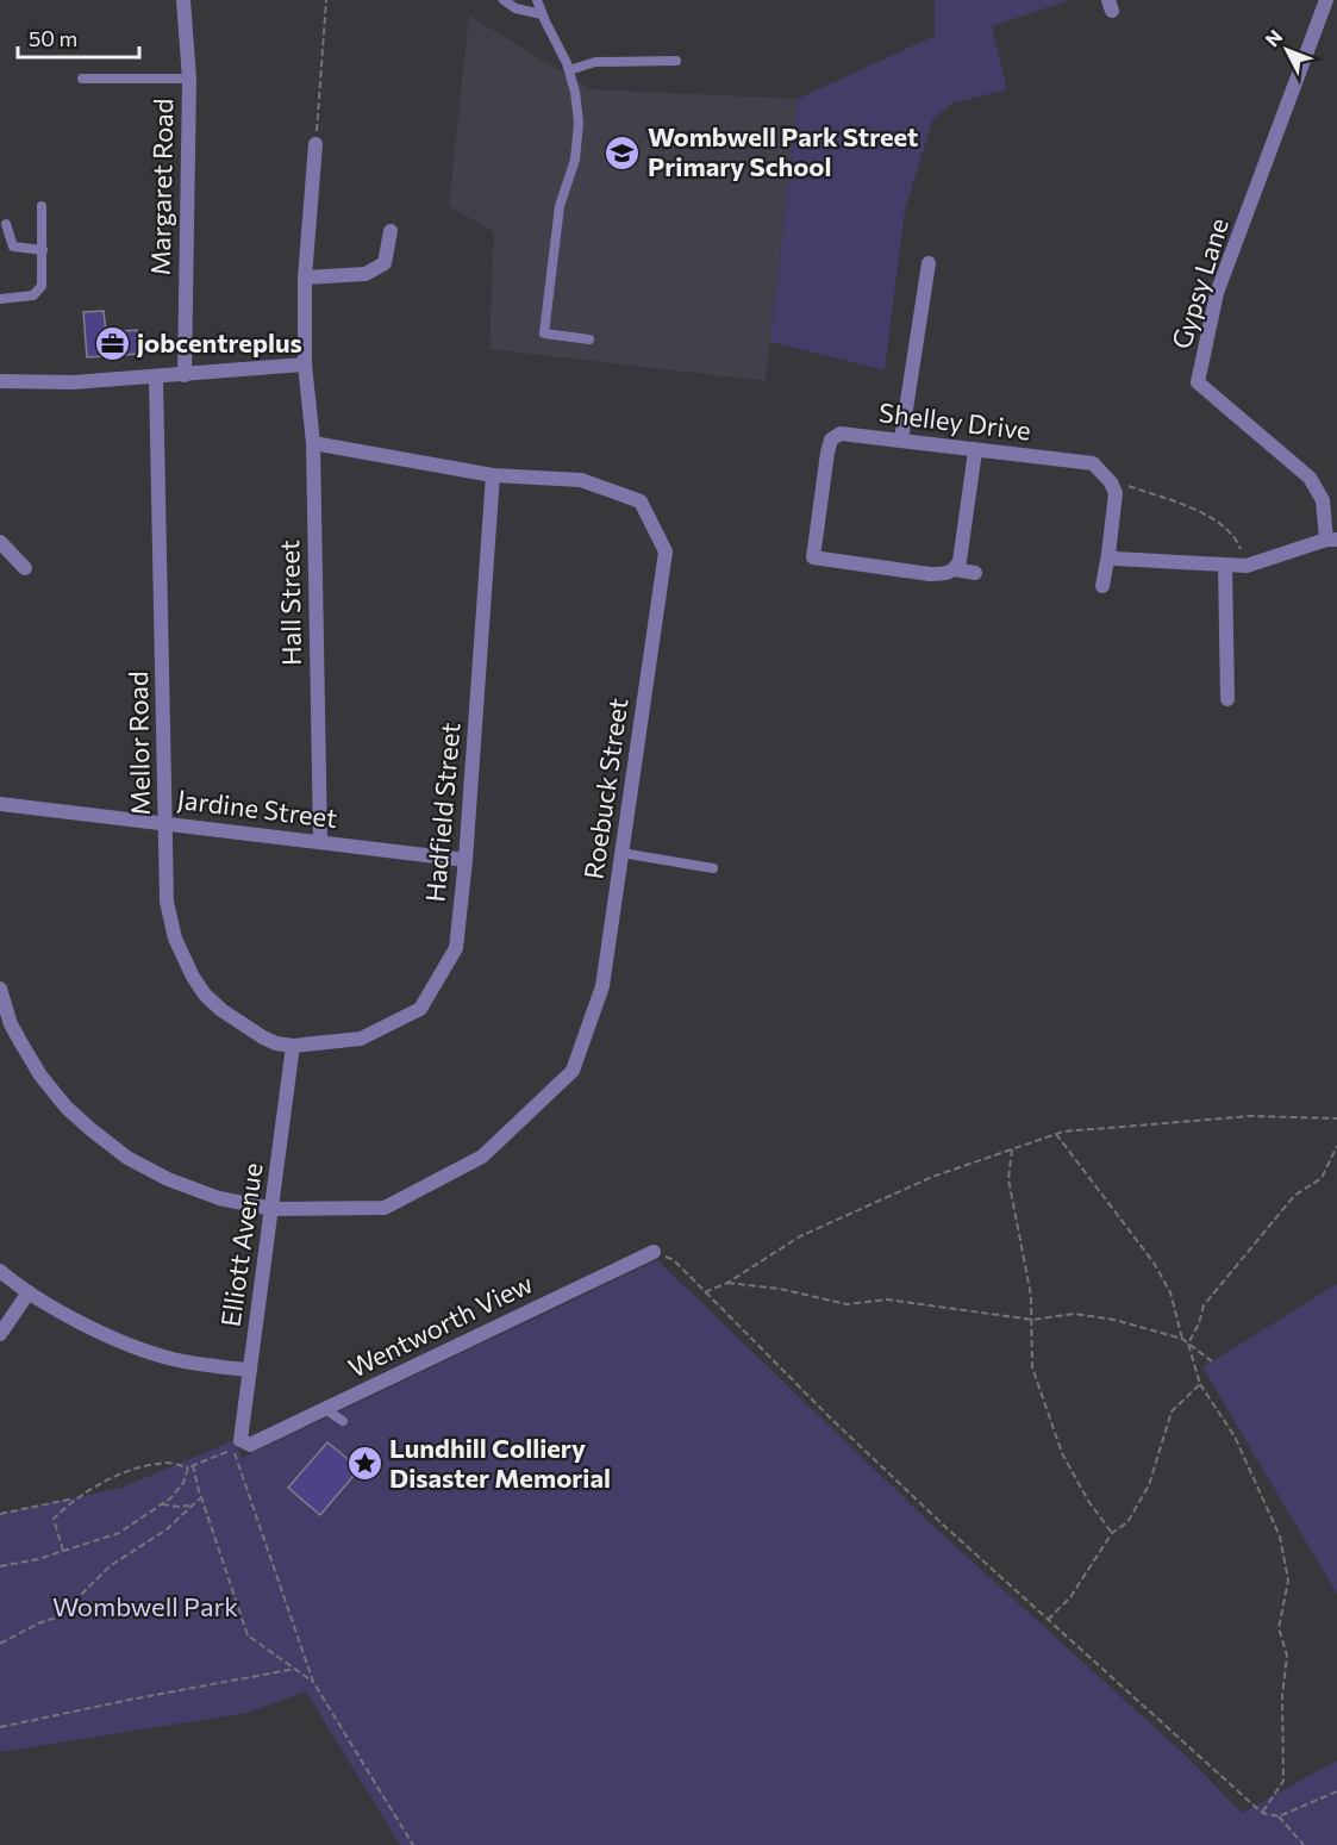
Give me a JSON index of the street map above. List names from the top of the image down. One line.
{"streets":{"street":["Margaret Road","Gypsy Lane","Shelley Drive","Hall Street","Mellor Road","Roebuck Street","Jardine Street","Hadfield Street","Elliott Avenue","Wentworth View"]},"crossings":[["Hall Street","Roebuck Street"],["Hall Street","Jardine Street"],["Mellor Road","Jardine Street"],["Mellor Road","Hadfield Street"],["Mellor Road","Elliott Avenue"],["Roebuck Street","Hadfield Street"],["Roebuck Street","Elliott Avenue"],["Jardine Street","Hadfield Street"],["Hadfield Street","Elliott Avenue"],["Elliott Avenue","Wentworth View"]],"parks":["Wombwell Park"],"places":{"school or university":["Wombwell Park Street Primary School"],"office":["jobcentreplus"],"place":["Lundhill Colliery Disaster Memorial"]},"scale_bar":"50 m","north":"top left"}
